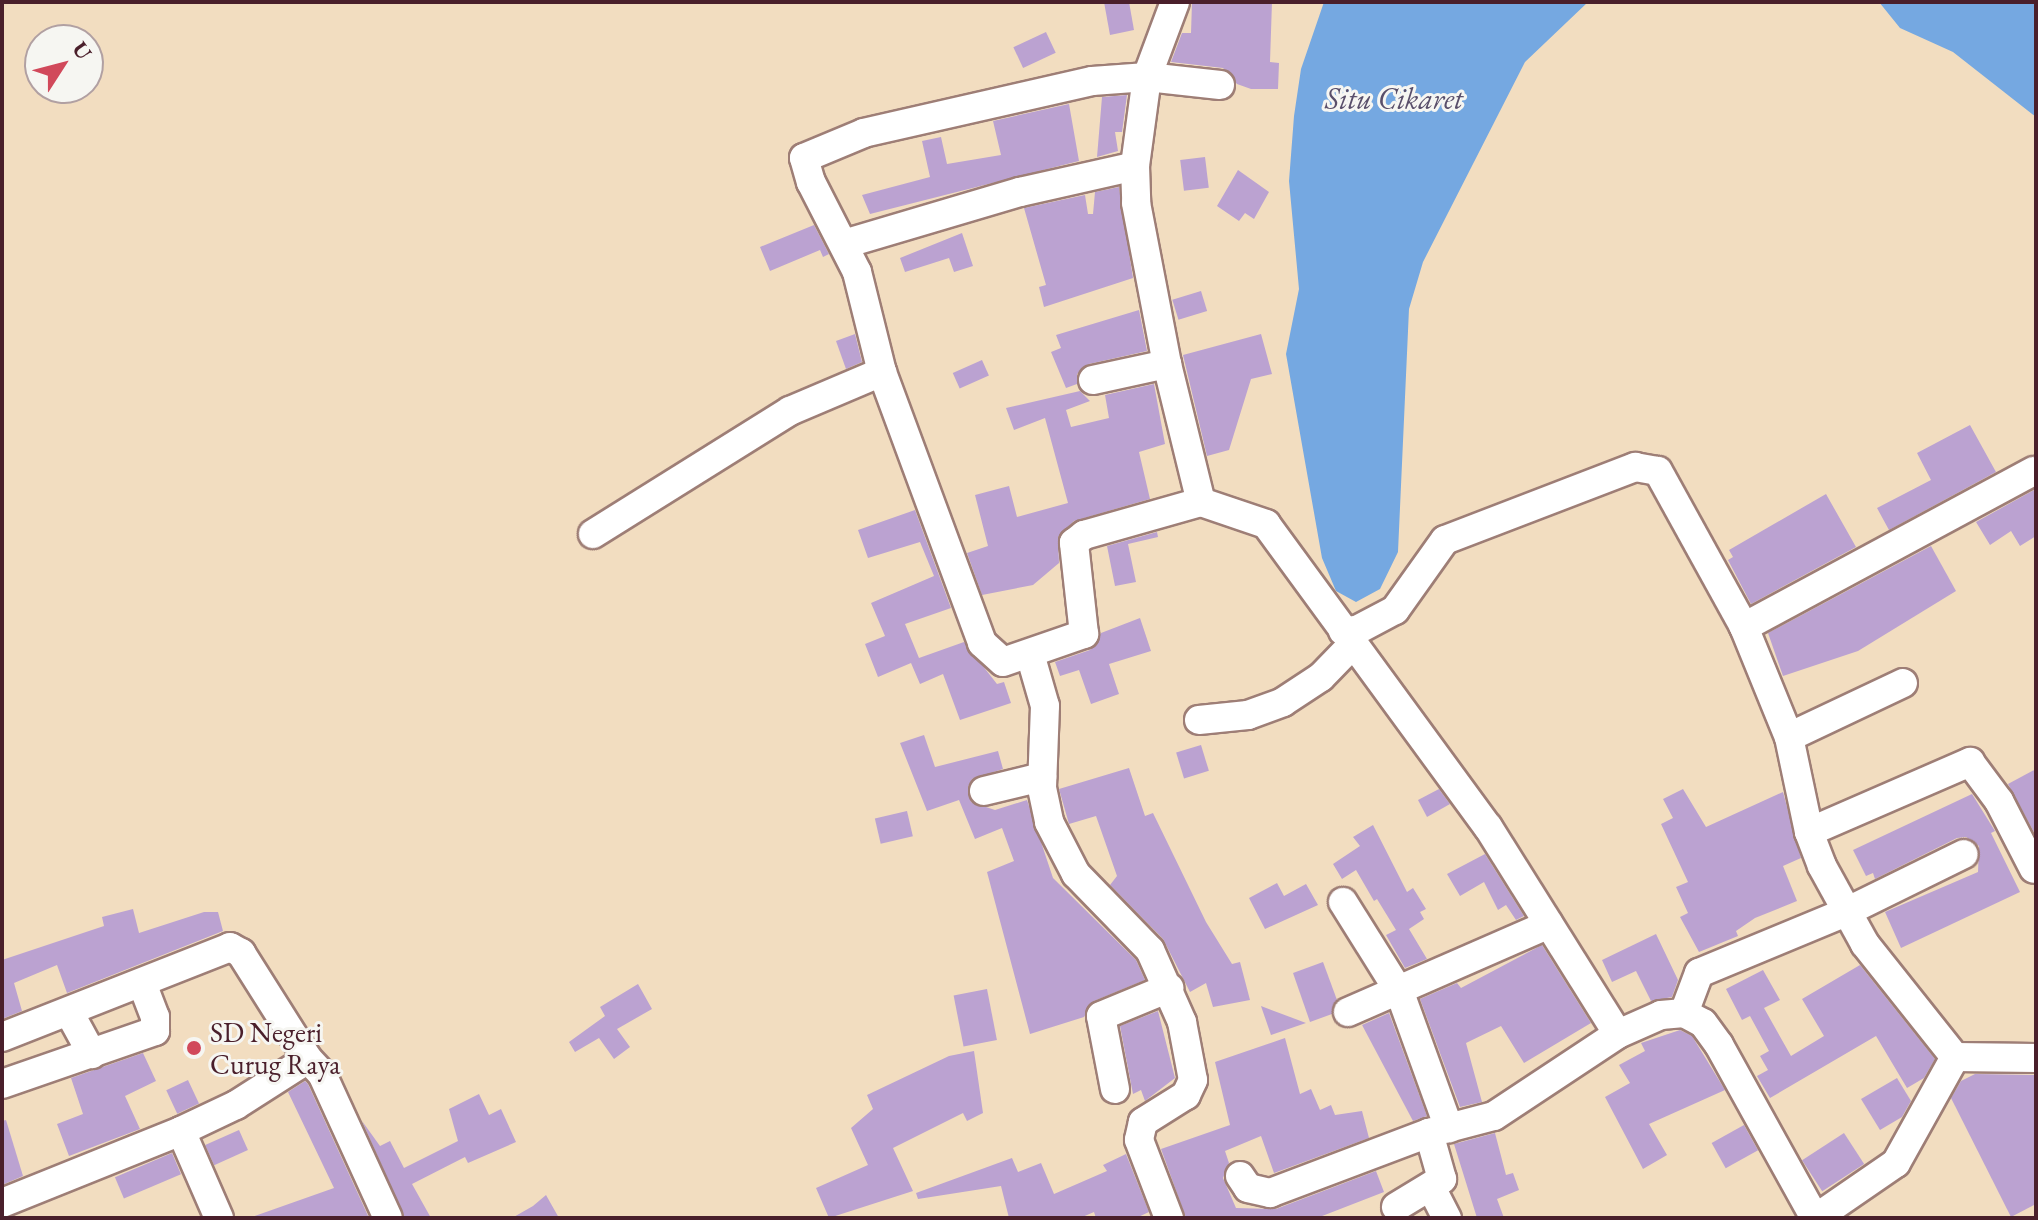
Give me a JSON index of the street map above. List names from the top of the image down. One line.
{"water":["Situ Cikaret"],"places":["SD Negeri Curug Raya"],"north":"top right"}
